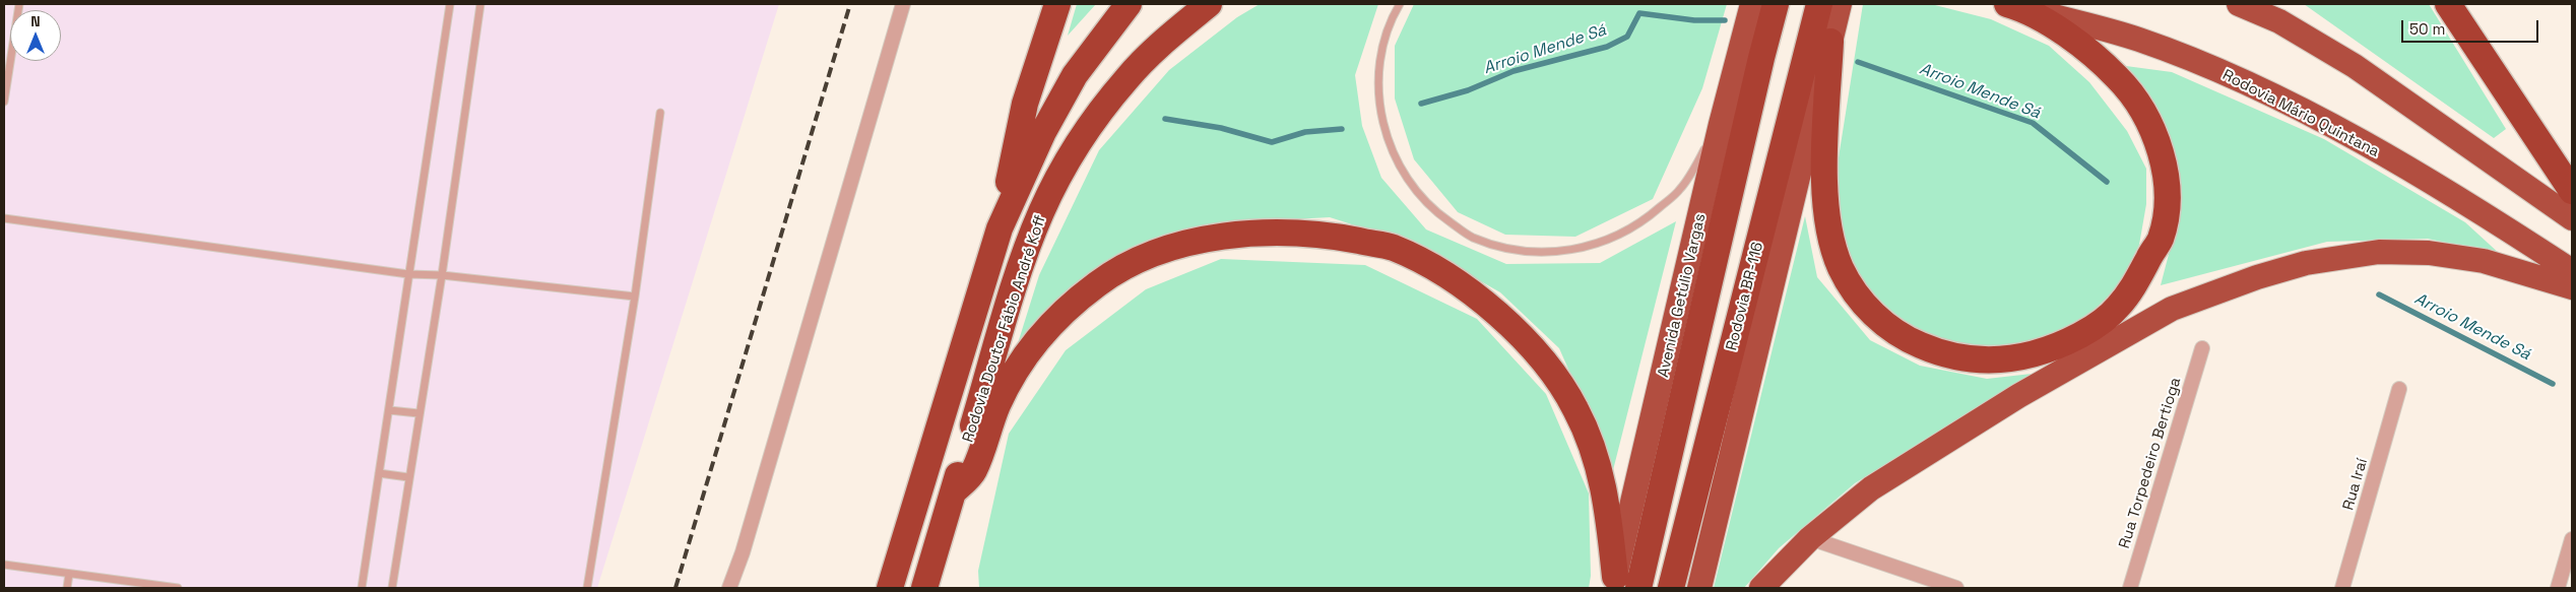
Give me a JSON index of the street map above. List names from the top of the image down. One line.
{"streets":{"highway":["Rodovia Mário Quintana","Avenida Getúlio Vargas","Rodovia BR-116","Rodovia Doutor Fábio André Koff"],"street":["Rua Torpedeiro Bertioga","Rua Iraí"]},"water":["Arroio Mende Sá"],"scale_bar":"50 m","north":"top"}
